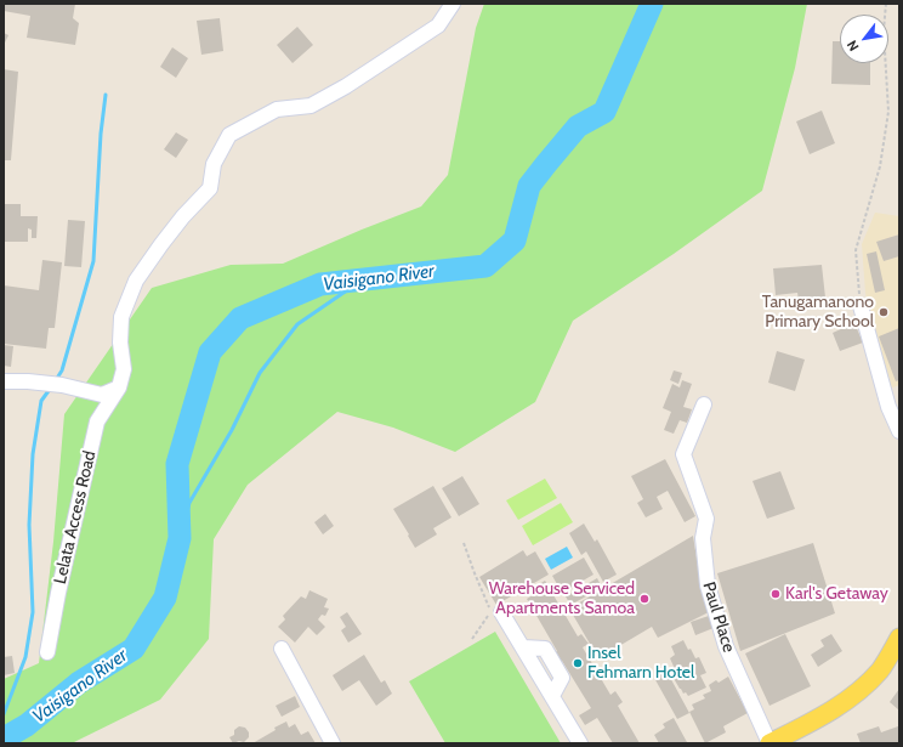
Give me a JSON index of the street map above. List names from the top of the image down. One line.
{"streets":{"street":["Lelata Access Road","Paul Place"]},"water":["Vaisigano River"],"places":["Tanugamanono Primary School","Karl's Getaway","Warehouse Serviced Apartments Samoa","Insel Fehmarn Hotel"],"north":"bottom left"}
